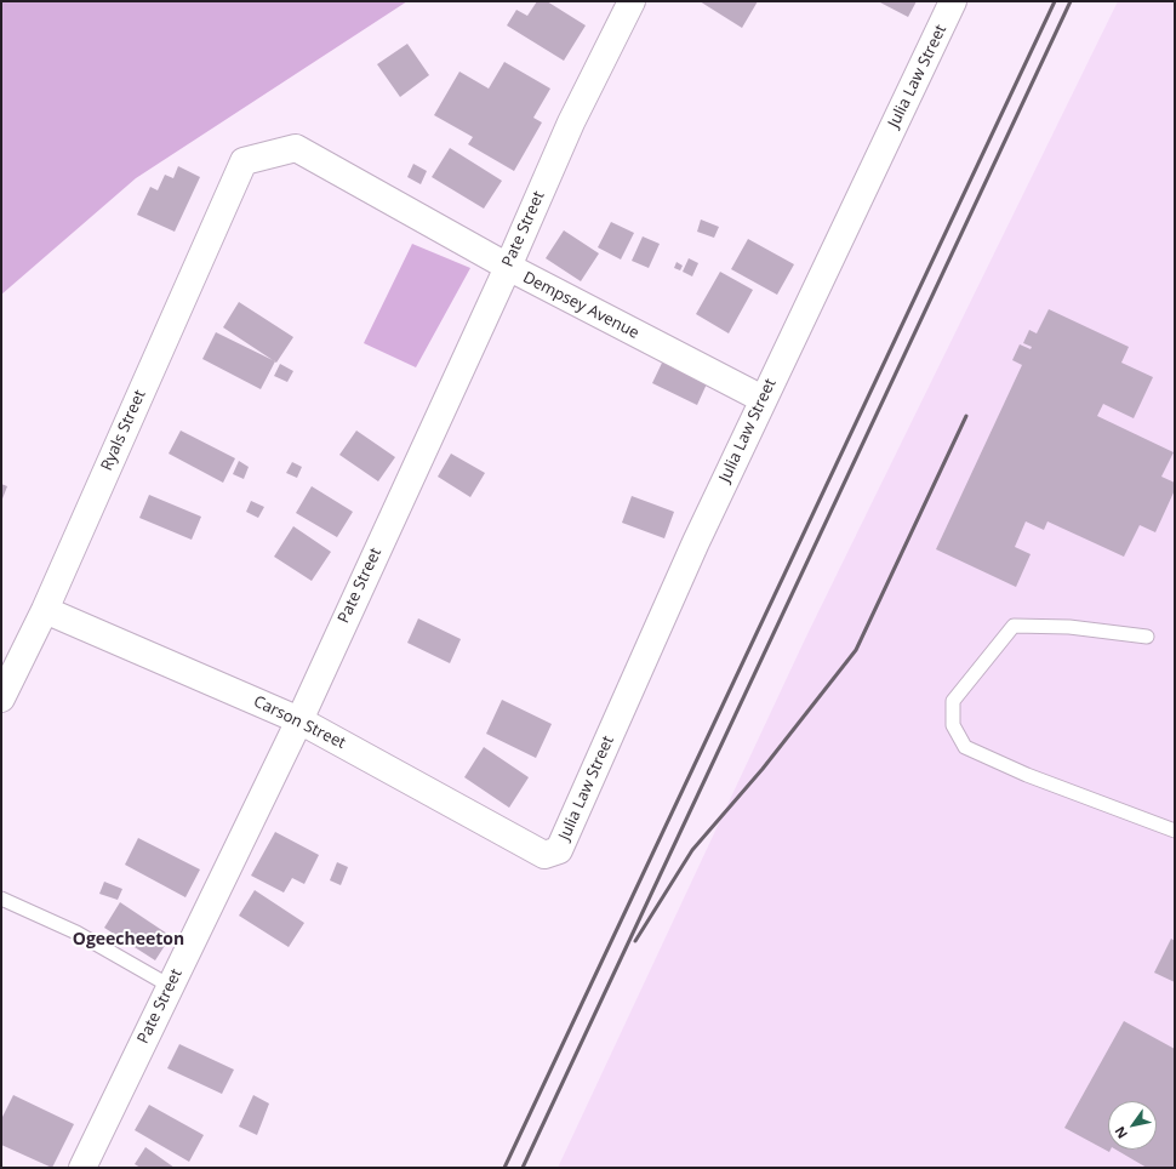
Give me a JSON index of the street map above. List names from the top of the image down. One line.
{"streets":{"street":["Julia Law Street","Pate Street","Dempsey Avenue","Ryals Street","Carson Street"]},"crossings":[["Julia Law Street","Dempsey Avenue"],["Julia Law Street","Carson Street"],["Pate Street","Dempsey Avenue"],["Pate Street","Carson Street"],["Dempsey Avenue","Ryals Street"],["Ryals Street","Carson Street"]],"districts":["Ogeecheeton"],"north":"bottom left"}
